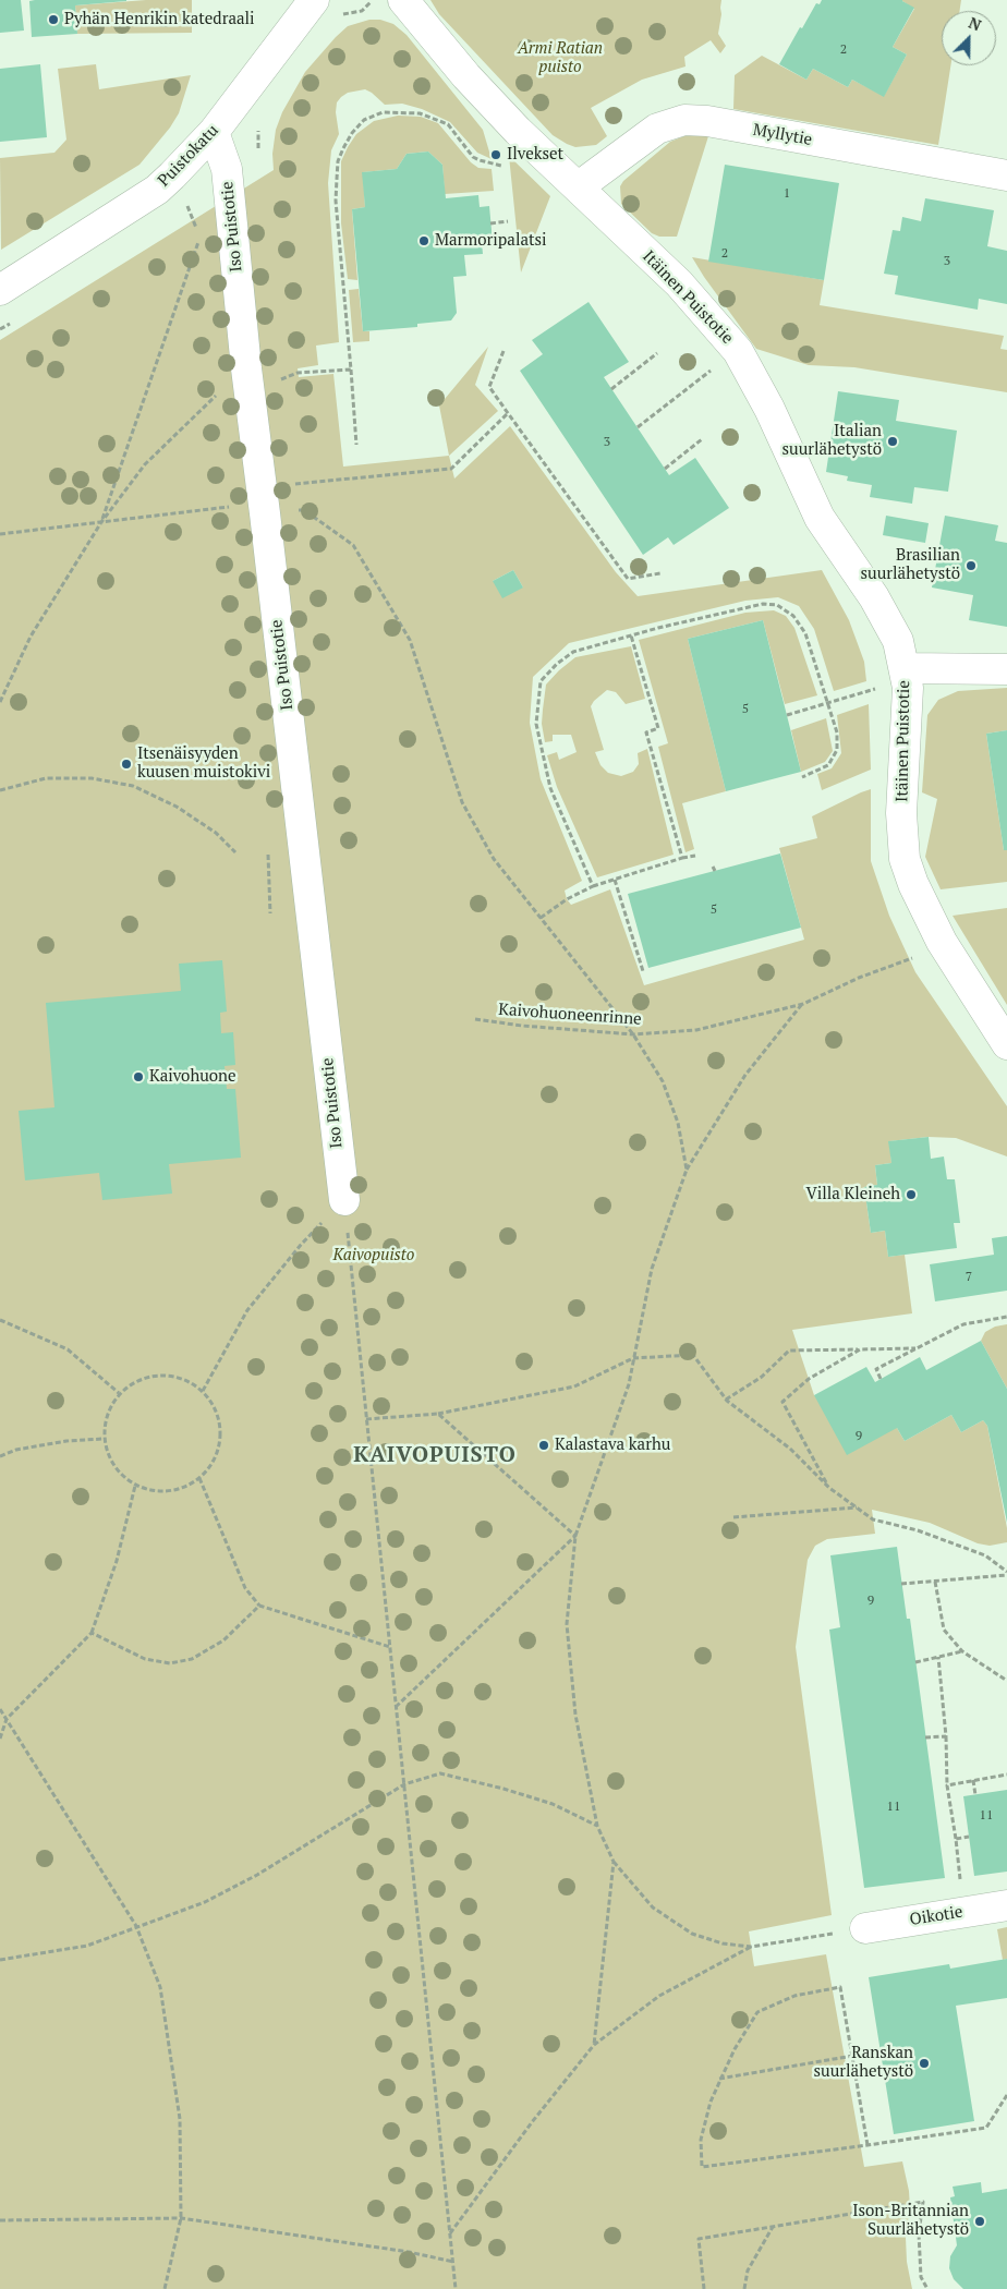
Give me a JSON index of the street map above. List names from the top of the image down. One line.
{"streets":{"street":["Myllytie","Puistokatu","Iso Puistotie","Itäinen Puistotie","Oikotie"],"path":["Kaivohuoneenrinne"]},"crossings":[["Myllytie","Itäinen Puistotie"],["Puistokatu","Iso Puistotie"],["Itäinen Puistotie","Kaivohuoneenrinne"]],"districts":["KAIVOPUISTO"],"parks":["Armi Ratian puisto","Kaivopuisto"],"places":["Pyhän Henrikin katedraali","Ilvekset","Marmoripalatsi","Italian suurlähetystö","Brasilian suurlähetystö","Itsenäisyyden kuusen muistokivi","Kaivohuone","Villa Kleineh","Kalastava karhu","Ranskan suurlähetystö","Ison-Britannian Suurlähetystö"],"house_numbers":["2","1","2","3","3","5","5","7","9","9","11","11"],"north":"top right"}
